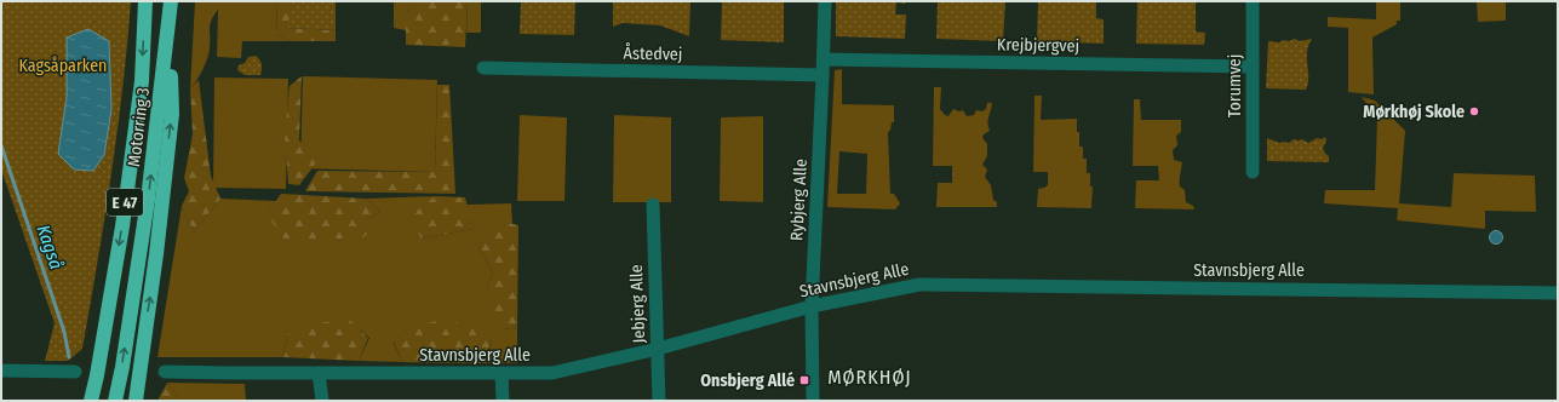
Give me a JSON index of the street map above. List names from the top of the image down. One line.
{"streets":{"highway":["Motorring 3","E 47"],"street":["Krejbjergvej","Åstedvej","Torumvej","Rybjerg Alle","Stavnsbjerg Alle","Jebjerg Alle"]},"crossings":[["Krejbjergvej","Torumvej"],["Krejbjergvej","Rybjerg Alle"],["Åstedvej","Rybjerg Alle"],["Rybjerg Alle","Stavnsbjerg Alle"],["Stavnsbjerg Alle","Jebjerg Alle"]],"districts":["MØRKHØJ"],"water":["Kagså"],"parks":["Kagsåparken"],"places":{"other":["Mørkhøj Skole"],"transit":["Onsbjerg Allé"]}}
